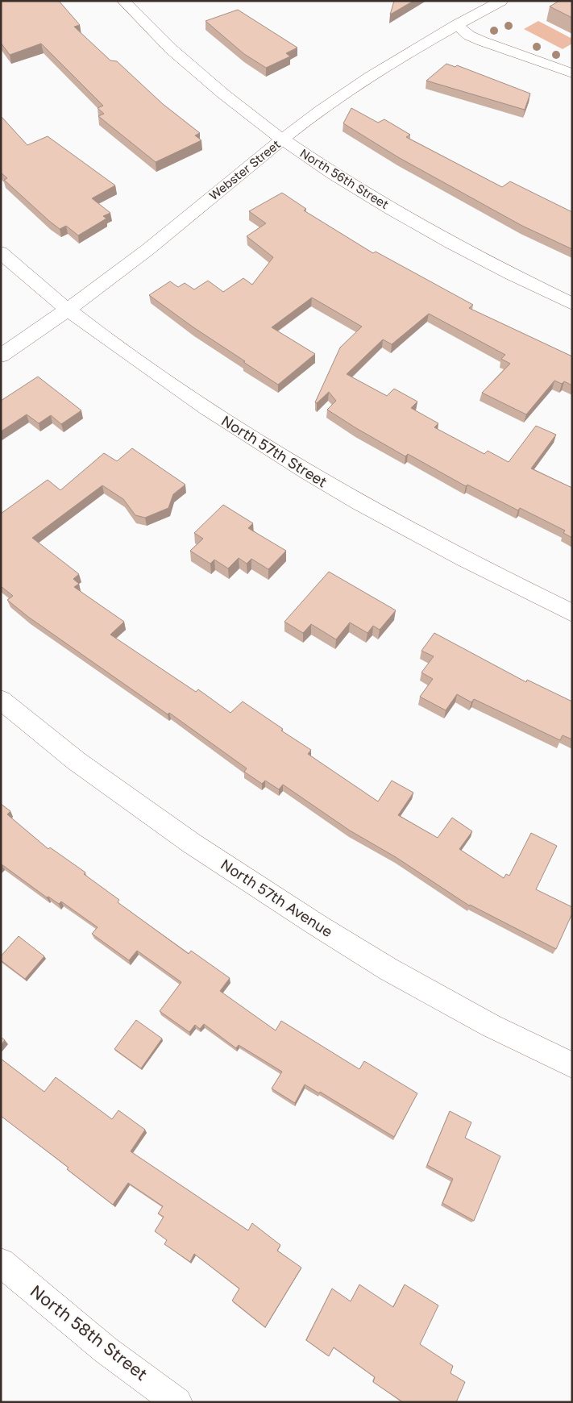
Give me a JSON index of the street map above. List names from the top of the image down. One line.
{"streets":{"street":["Webster Street","North 56th Street","North 57th Street","North 57th Avenue","North 58th Street"]},"crossings":[["Webster Street","North 56th Street"],["Webster Street","North 57th Street"]]}
